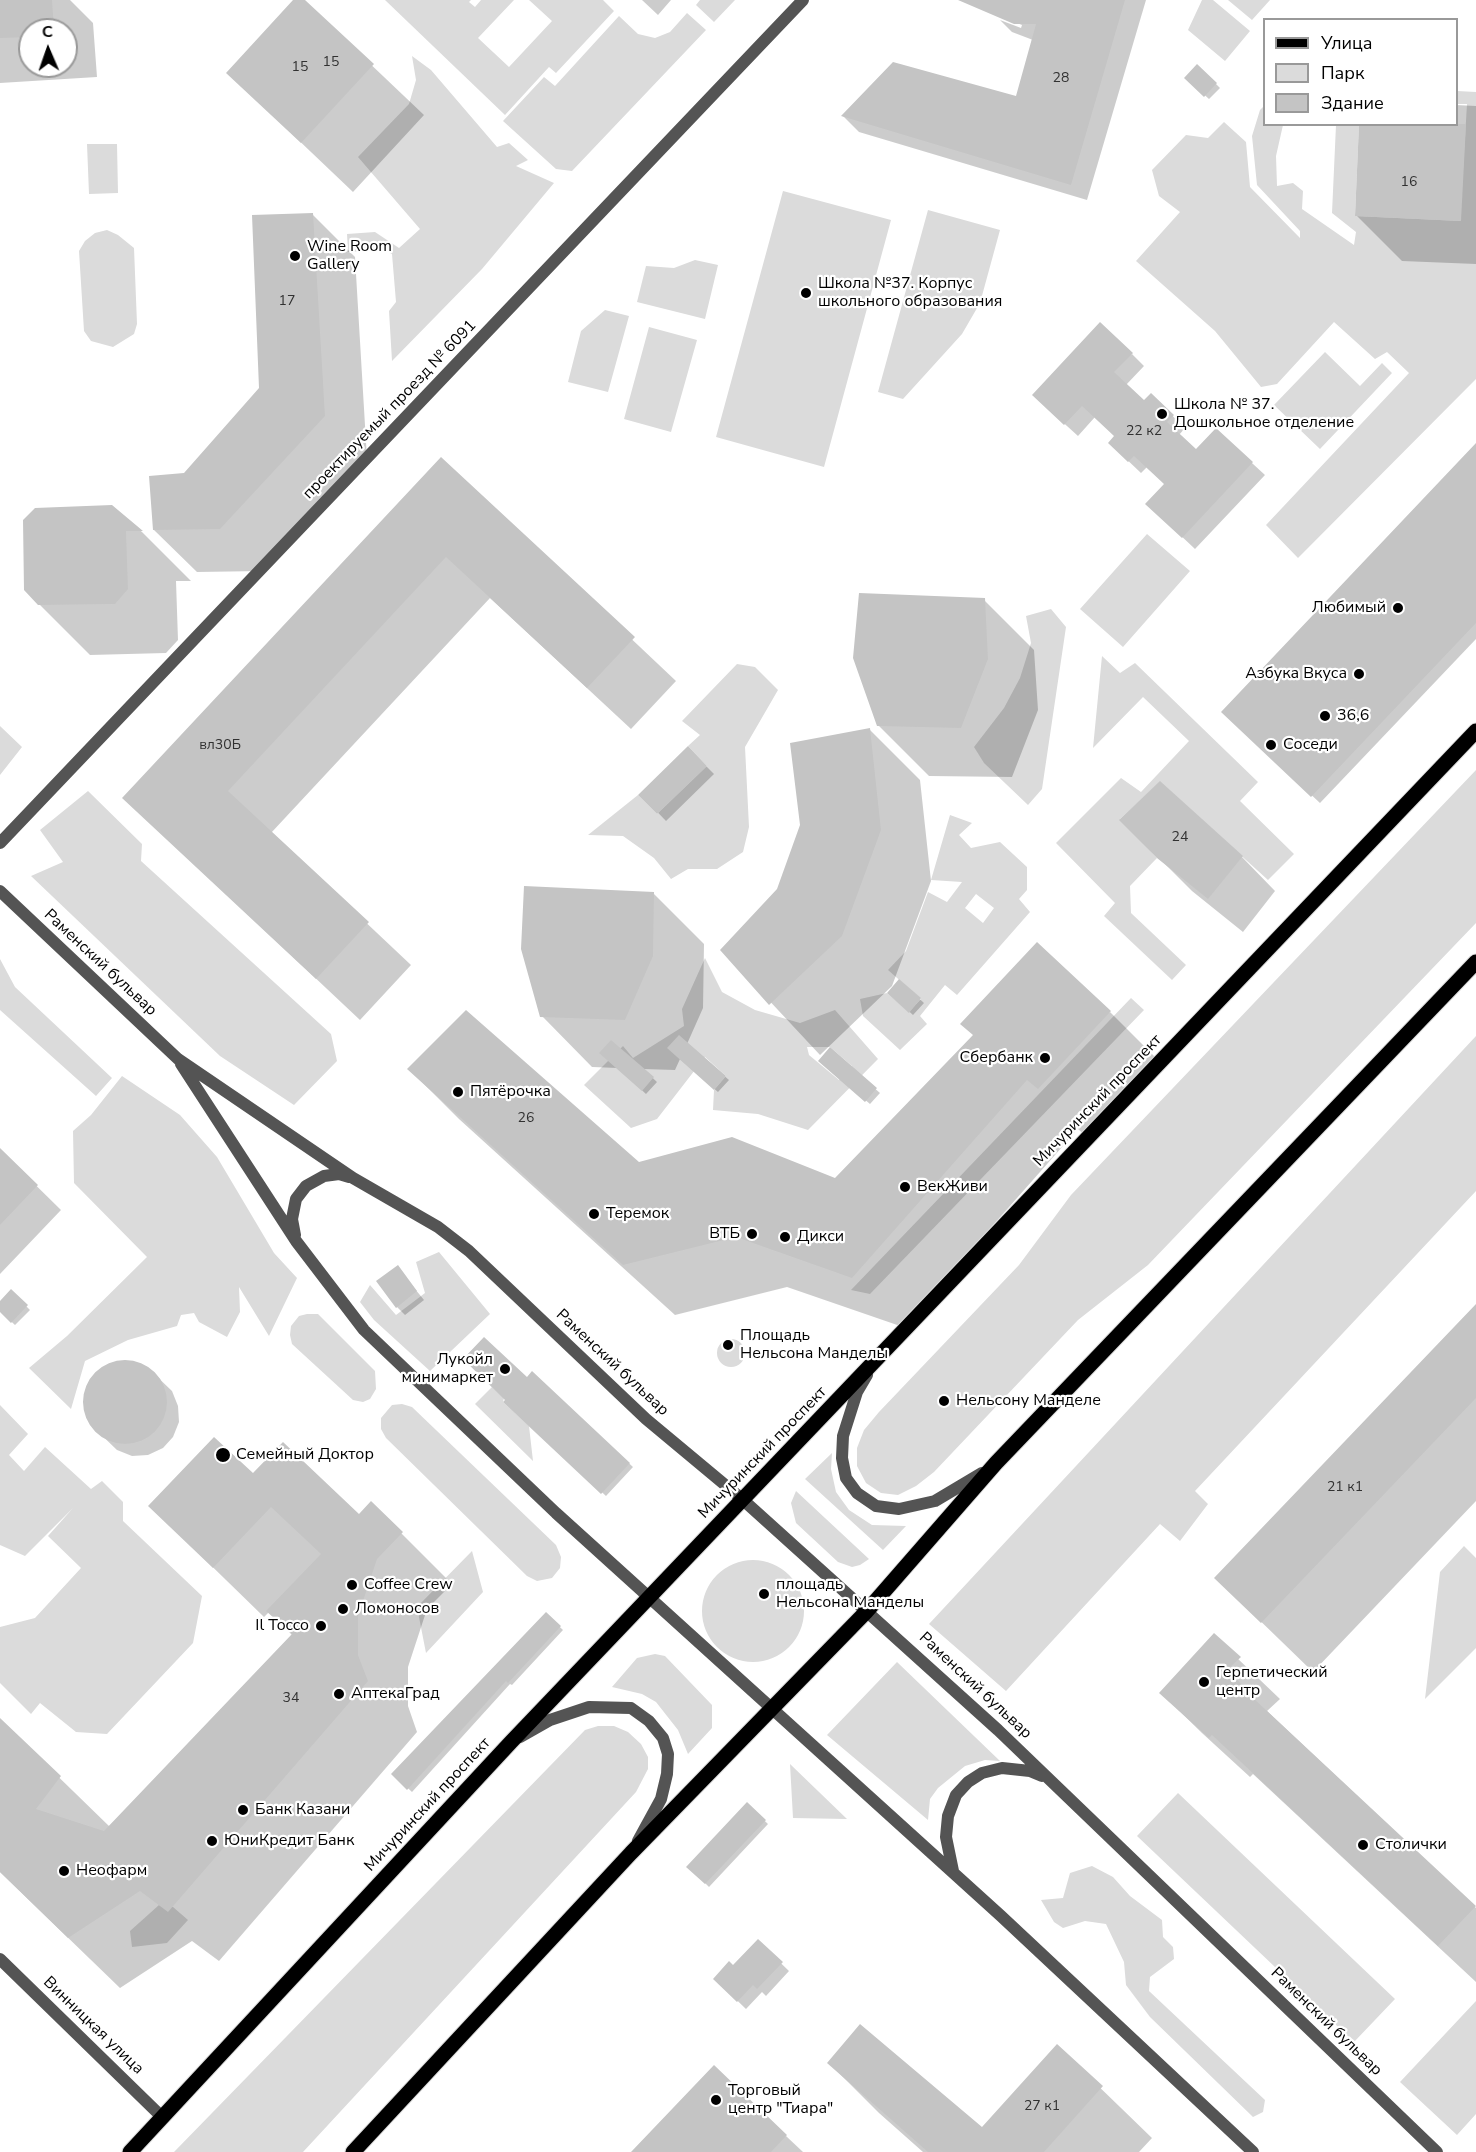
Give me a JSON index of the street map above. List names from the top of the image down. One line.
{"streets":{"main road":["Мичуринский проспект"],"street":["проектируемый проезд № 6091","Раменский бульвар","Винницкая улица"]},"crossings":[["Раменский бульвар","Мичуринский проспект"],["Мичуринский проспект","Винницкая улица"]],"places":["Wine Room Gallery","Школа №37. Корпус школьного образования","Школа № 37. Дошкольное отделение","Любимый","Азбука Вкуса","36,6","Соседи","Сбербанк","Пятёрочка","ВекЖиви","Теремок","ВТБ","Дикси","Площадь Нельсона Манделы","Лукойл минимаркет","Нельсону Манделе","Семейный Доктор","Coffee Crew","площадь Нельсона Манделы","Ломоносов","Il Tocco","Герпетический центр","АптекаГрад","Банк Казани","ЮниКредит Банк","Столички","Неофарм","Торговый центр \"Тиара\""],"house_numbers":["15","15","28","16","17","22 к2","вл30Б","24","26","21 к1","34","27 к1"],"legend":["Улица","Парк","Здание"],"north":"top"}
